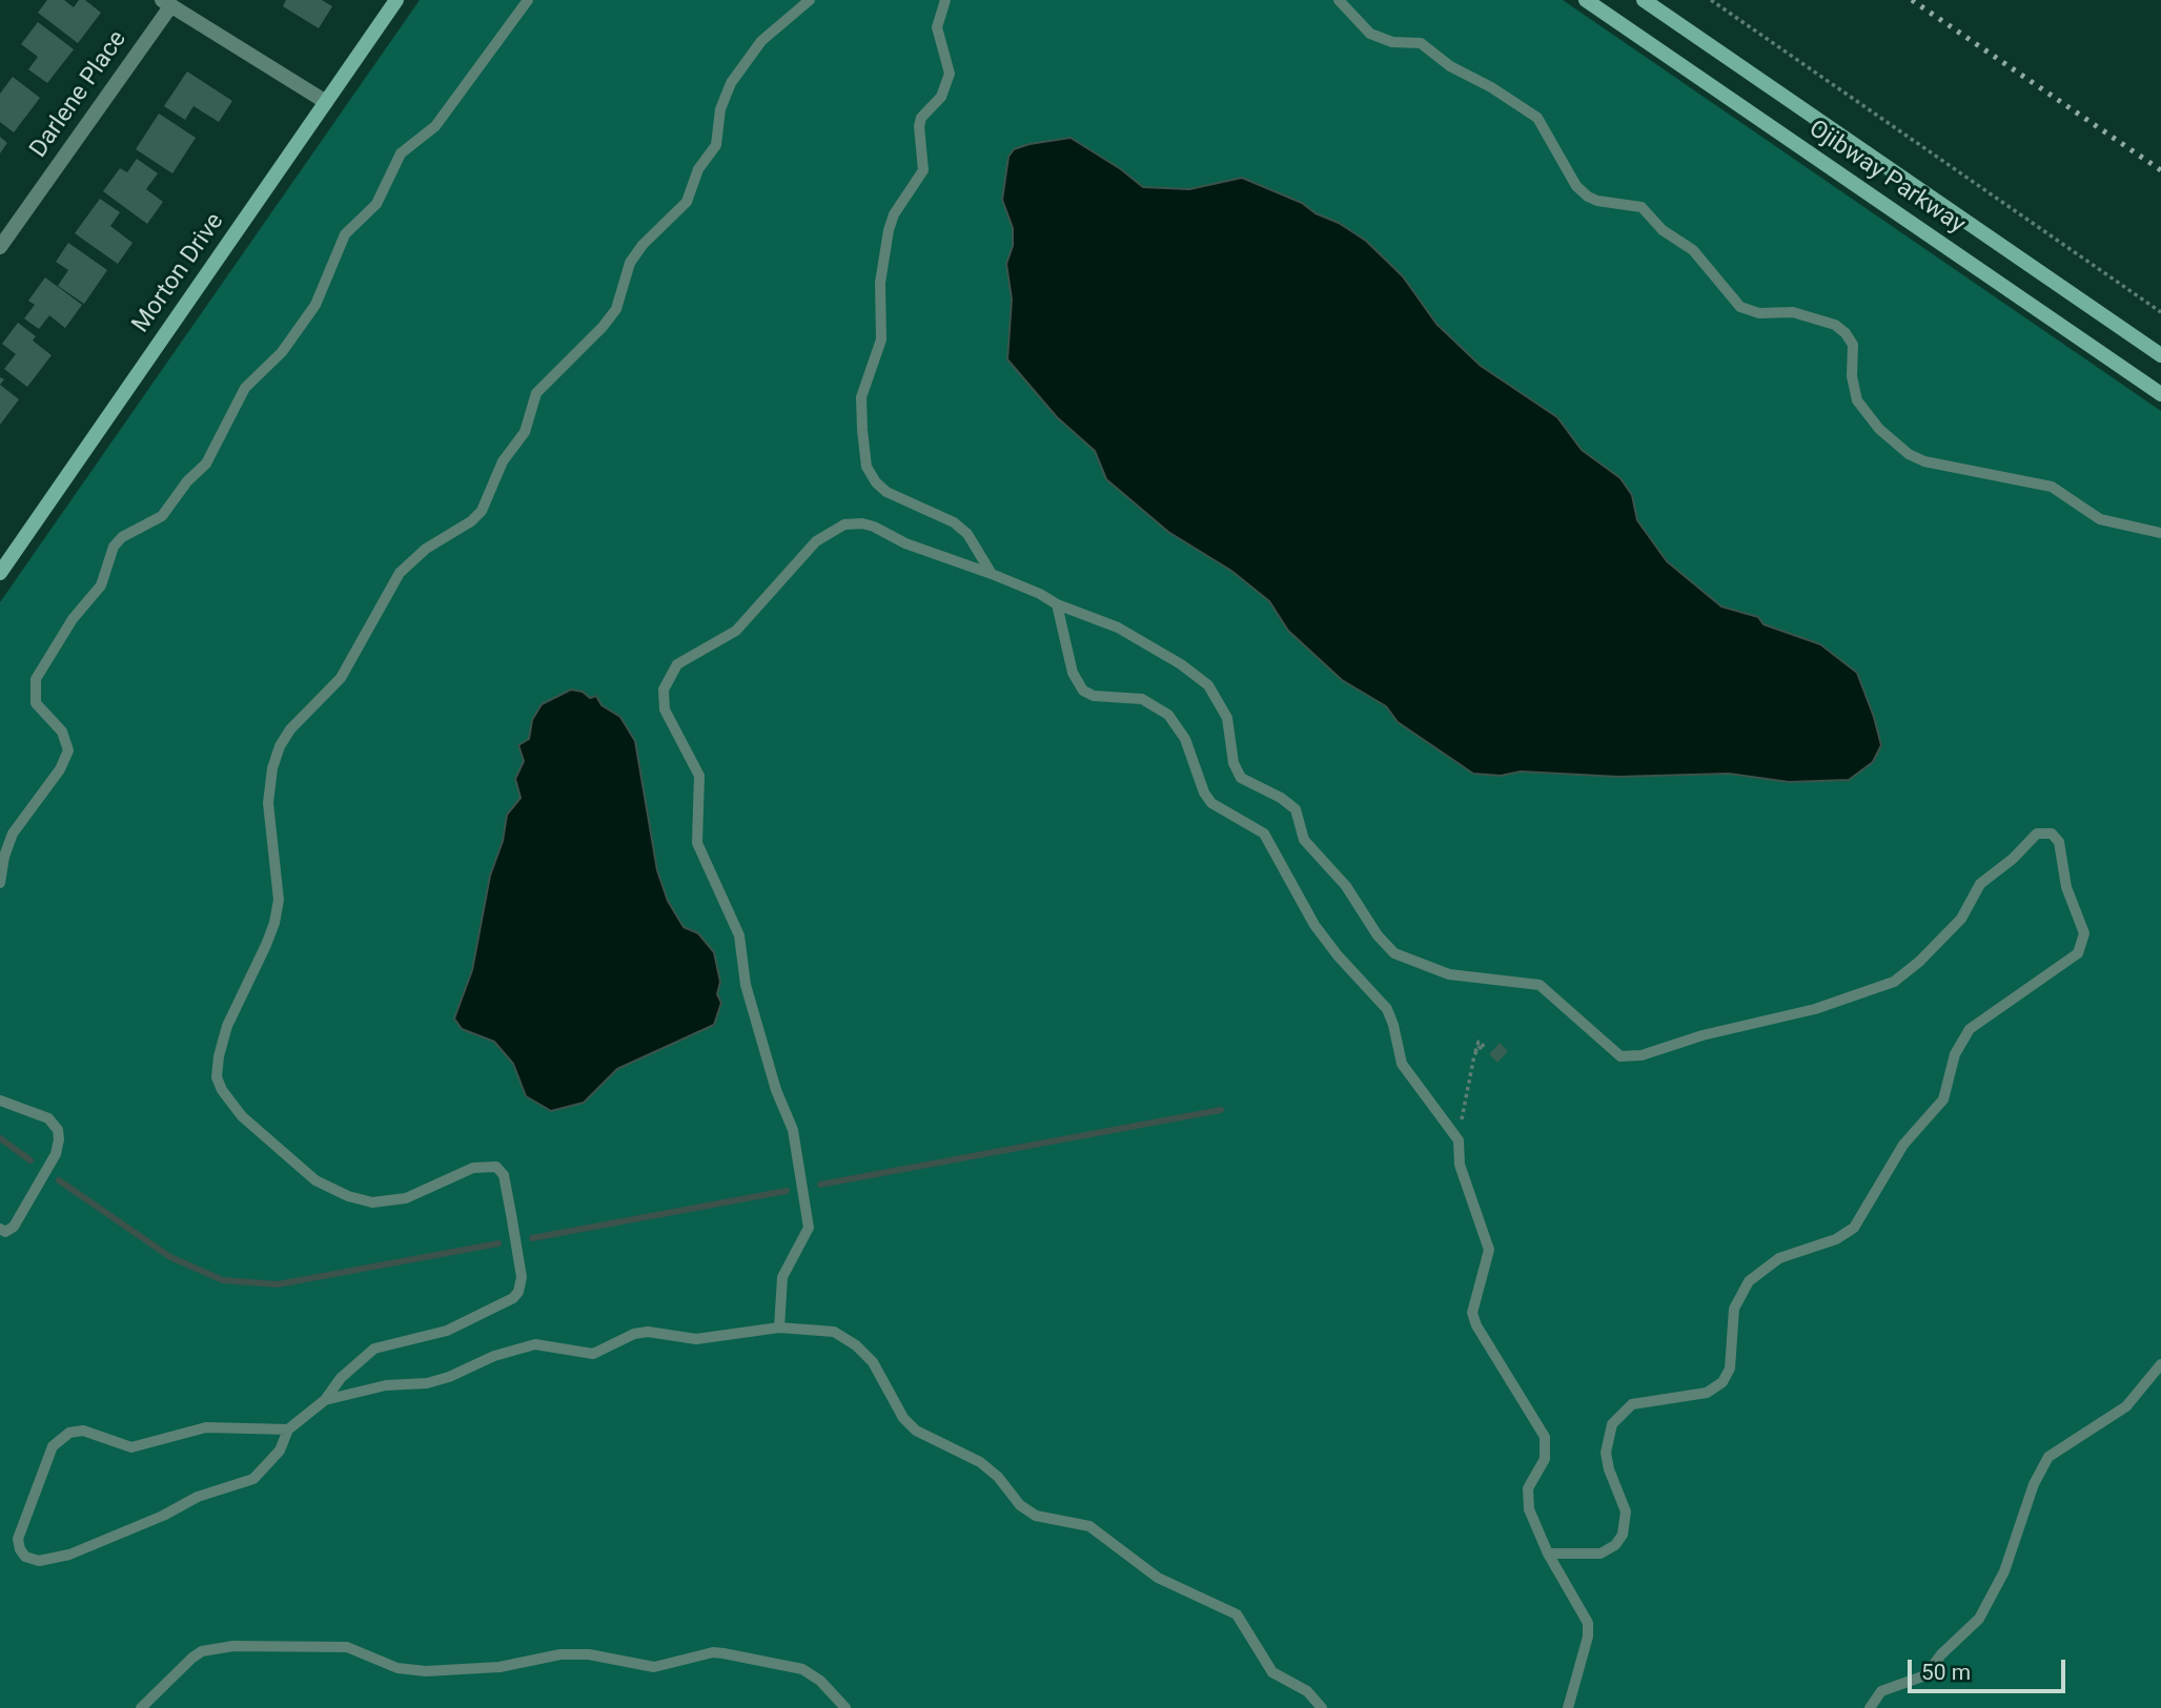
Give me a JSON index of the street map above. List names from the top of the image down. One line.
{"streets":{"main road":["Ojibway Parkway","Morton Drive"],"street":["Darlene Place"]},"scale_bar":"50 m"}
